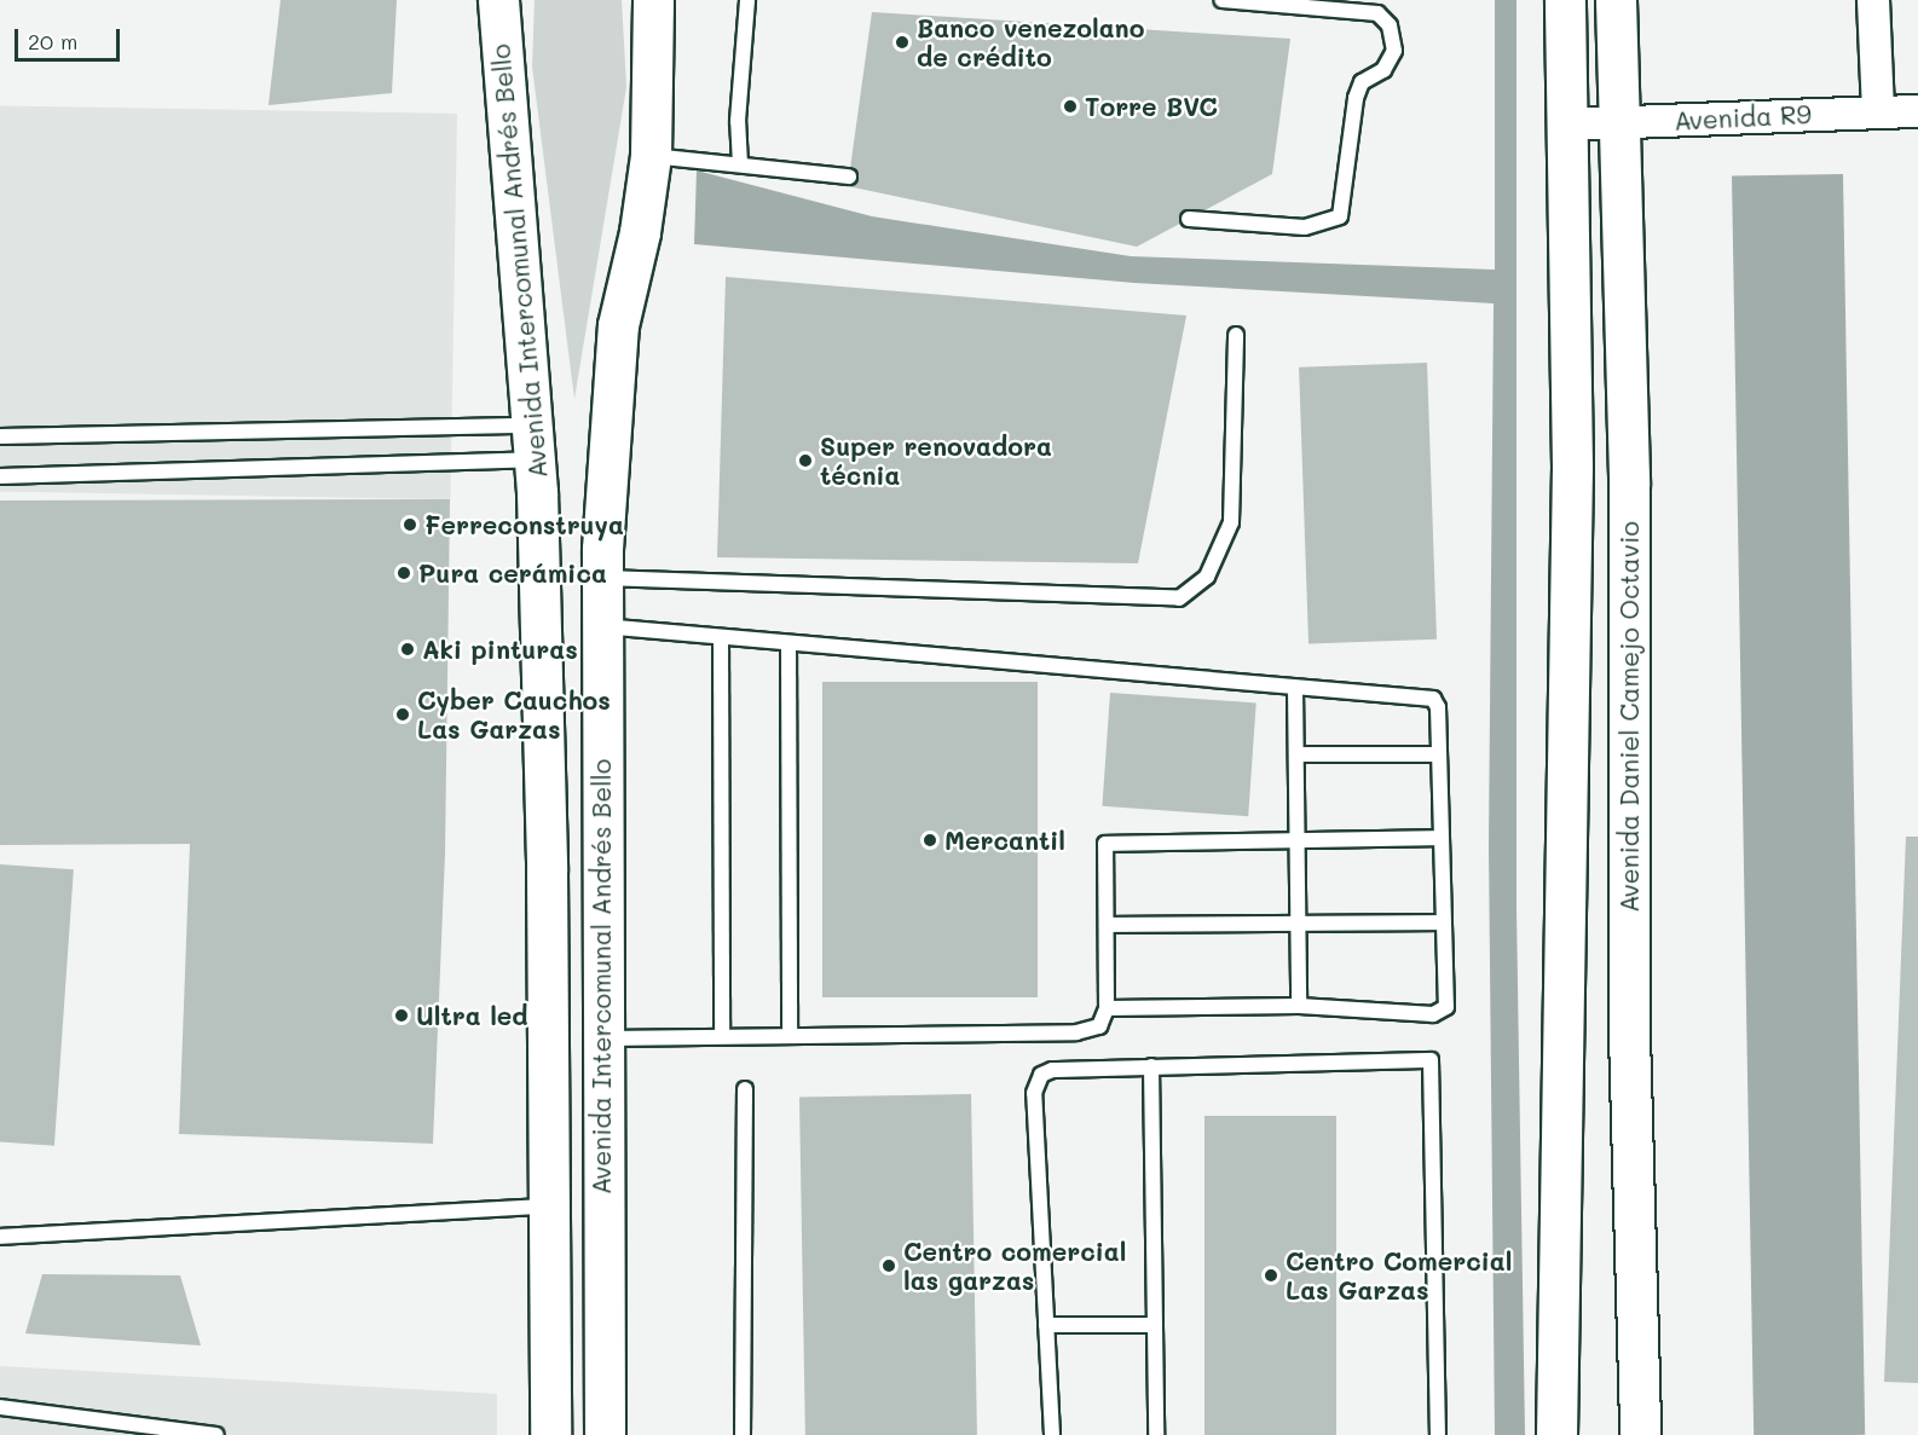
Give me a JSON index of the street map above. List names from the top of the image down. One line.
{"streets":{"main road":["Avenida Intercomunal Andrés Bello","Avenida Daniel Camejo Octavio"],"street":["Avenida R9"]},"crossings":[["Avenida R9","Avenida Daniel Camejo Octavio"]],"places":["Banco venezolano de crédito","Torre BVC","Super renovadora técnia","Ferreconstruya","Pura cerámica","Aki pinturas","Cyber Cauchos Las Garzas","Mercantil","Ultra led","Centro comercial las garzas","Centro Comercial Las Garzas"],"scale_bar":"20 m"}
